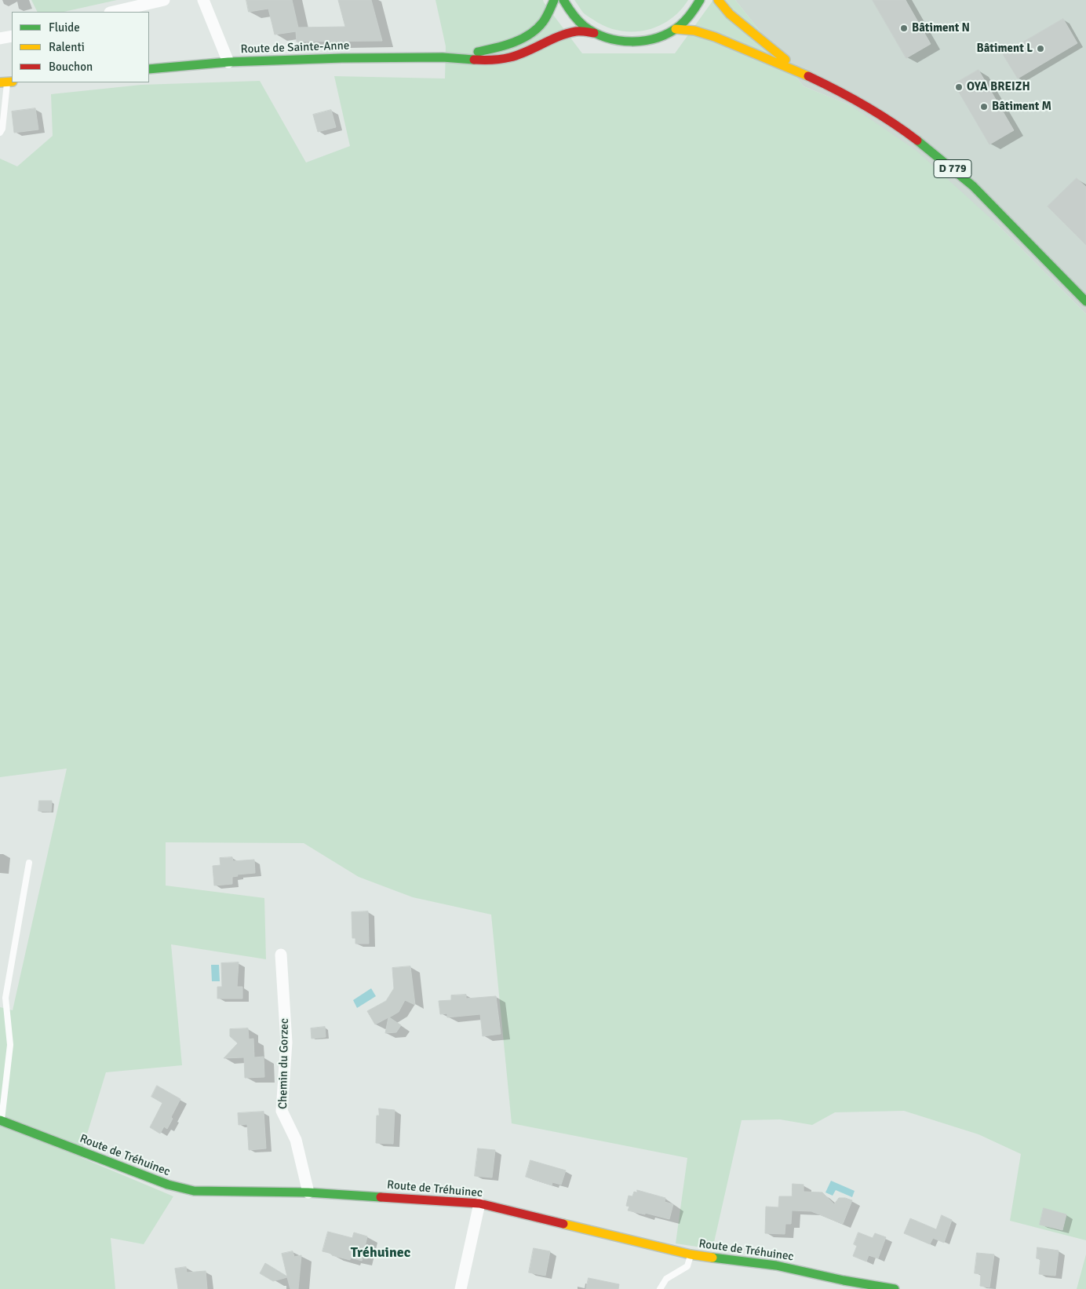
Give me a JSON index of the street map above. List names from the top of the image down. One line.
{"streets":{"main road":["Route de Sainte-Anne","D 779","Route de Tréhuinec"],"street":["Chemin du Gorzec"]},"crossings":[["Chemin du Gorzec","Route de Tréhuinec"]],"districts":["Tréhuinec"],"places":["Bâtiment N","Bâtiment L","OYA BREIZH","Bâtiment M"],"legend":["Fluide","Ralenti","Bouchon"]}
